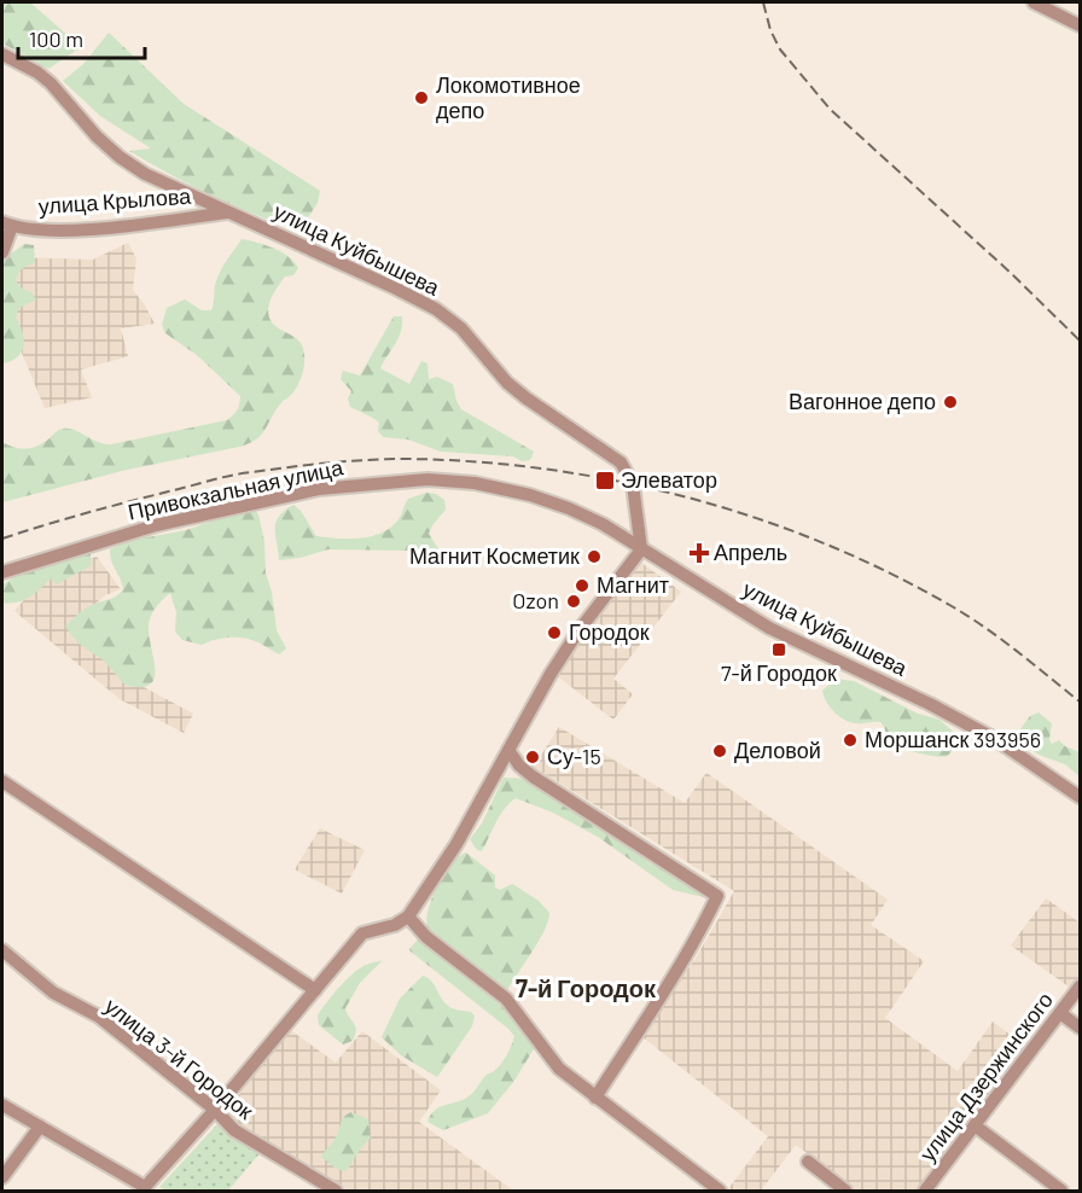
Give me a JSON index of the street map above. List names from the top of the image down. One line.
{"streets":{"street":["улица Крылова","улица Куйбышева","Привокзальная улица","улица 3-й Городок","улица Дзержинского"]},"crossings":[["улица Крылова","улица Куйбышева"],["улица Куйбышева","Привокзальная улица"]],"districts":["7-й Городок"],"places":{"other":["Локомотивное депо","Вагонное депо","Магнит Косметик","Магнит","Ozon","Городок","Моршанск 393956","Деловой","Су-15"],"transit":["Элеватор","7-й Городок"],"health":["Апрель"]},"scale_bar":"100 m"}
